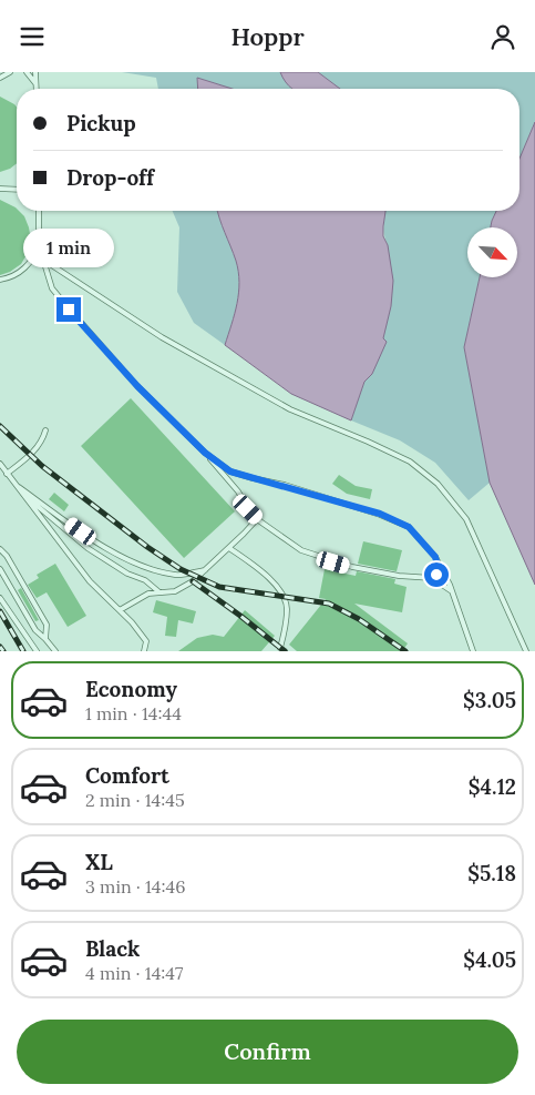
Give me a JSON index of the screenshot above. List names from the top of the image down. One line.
{"north":"bottom right","page":{"header":"Hoppr","banner":["Pickup","Drop-off"],"bubble":"1 min","list":[{"name":"Economy","note":"1 min · 14:44","value":"$3.05"},{"name":"Comfort","note":"2 min · 14:45","value":"$4.12"},{"name":"XL","note":"3 min · 14:46","value":"$5.18"},{"name":"Black","note":"4 min · 14:47","value":"$4.05"}],"buttons":"Confirm"}}
